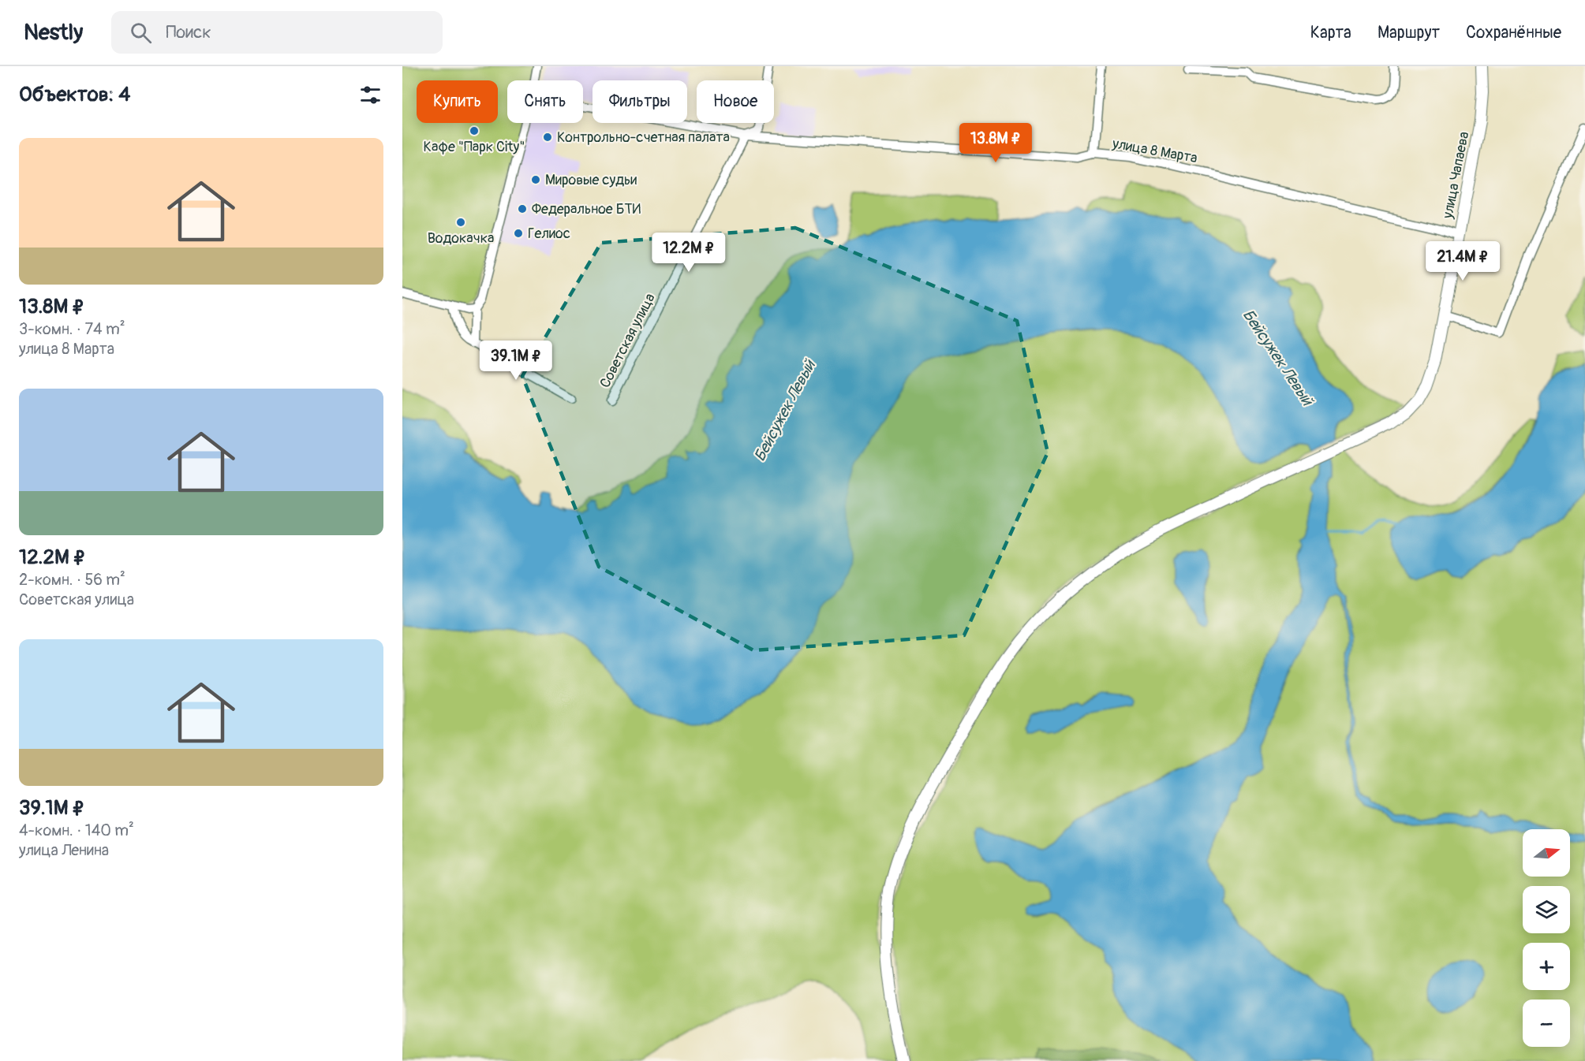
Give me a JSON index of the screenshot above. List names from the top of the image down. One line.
{"streets":{"street":["улица 8 Марта","улица Чапаева","Советская улица"]},"crossings":[["улица 8 Марта","улица Чапаева"],["улица 8 Марта","Советская улица"]],"water":["Бейсужек Левый"],"places":["Кафе \"Парк City\"","Контрольно-счетная палата","Мировые судьи","Федеральное БТИ","Водокачка","Гелиос"],"north":"right","page":{"header":"Nestly","search":"Поиск","nav":["Карта","Маршрут","Сохранённые"],"heading":"Объектов: 4","chip":["Купить","Снять","Фильтры","Новое"],"list":[{"name":"13.8M ₽","note":"3-комн. · 74 m² · улица 8 Марта"},{"name":"12.2M ₽","note":"2-комн. · 56 m² · Советская улица"},{"name":"39.1M ₽","note":"4-комн. · 140 m² · улица Ленина"}],"price":["13.8M ₽","12.2M ₽","21.4M ₽","39.1M ₽"],"map_buttons":["+","−"]}}
